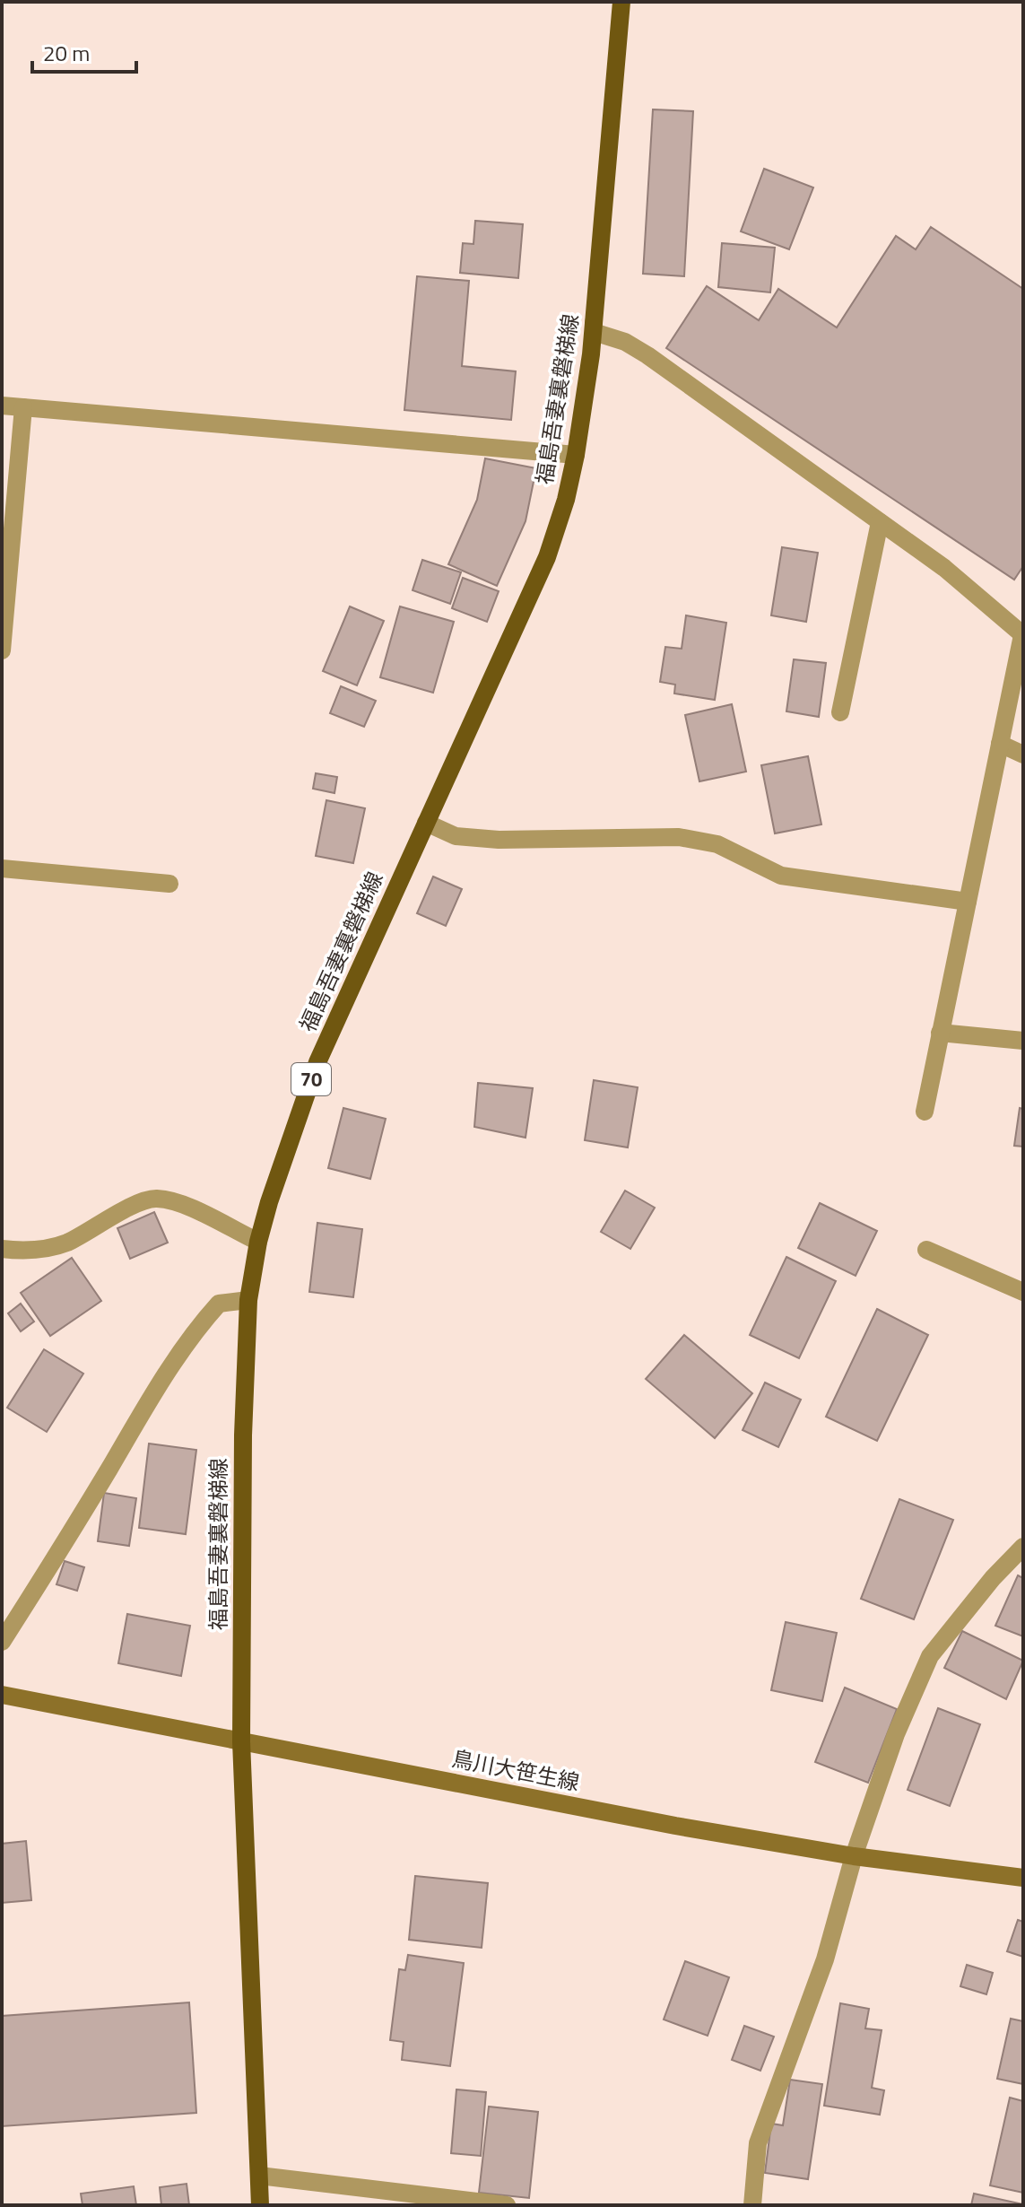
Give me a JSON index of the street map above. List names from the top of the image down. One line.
{"streets":{"main road":["福島吾妻裏磐梯線","70"],"street":["鳥川大笹生線"]},"crossings":[["福島吾妻裏磐梯線","鳥川大笹生線"]],"scale_bar":"20 m"}
